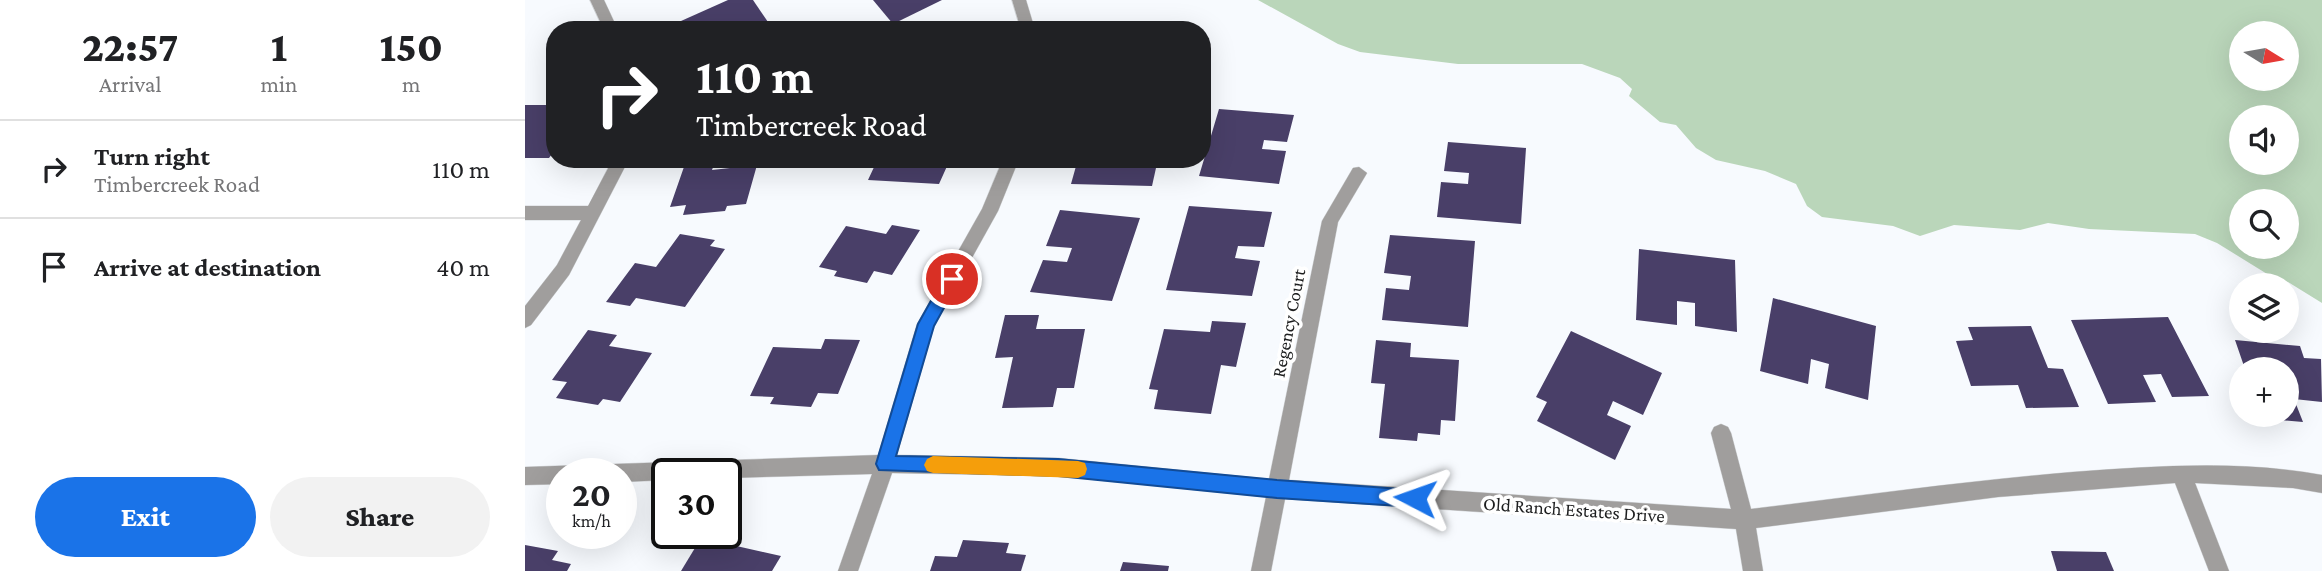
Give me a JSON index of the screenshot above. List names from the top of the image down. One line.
{"streets":{"street":["Regency Court","Old Ranch Estates Drive"]},"crossings":[["Regency Court","Old Ranch Estates Drive"]],"north":"right","page":{"eta":["22:57","Arrival","1","min","150","m"],"map_buttons":"+","turn":["110 m","Timbercreek Road"],"list":[{"name":"Turn right","note":"Timbercreek Road","value":"110 m"},{"name":"Arrive at destination","value":"40 m"}],"speed":"20 km/h","limit":"30","buttons":["Exit","Share"]}}
